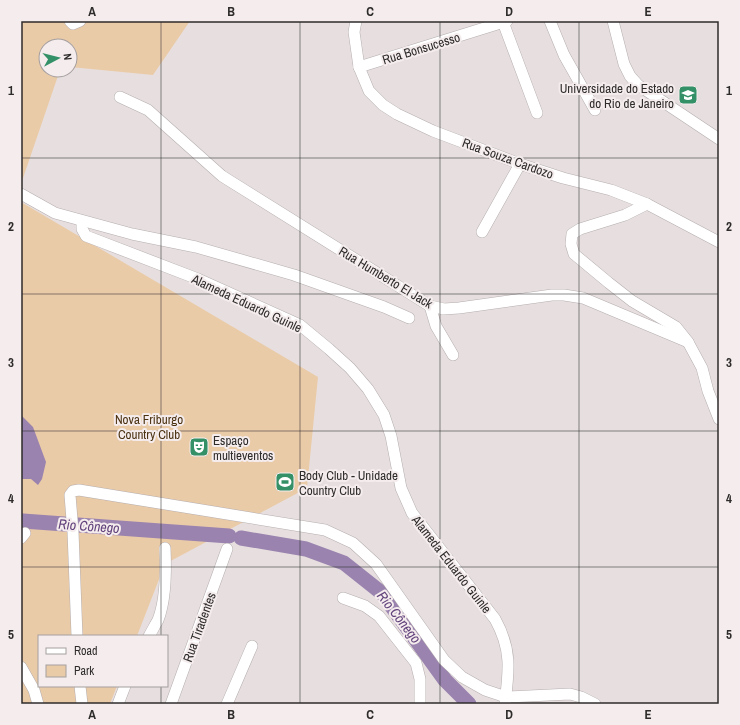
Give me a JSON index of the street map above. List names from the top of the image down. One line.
{"streets":{"street":["Rua Bonsucesso","Rua Souza Cardozo","Rua Humberto El Jack","Alameda Eduardo Guinle","Rua Tiradentes"]},"crossings":[["Rua Bonsucesso","Rua Souza Cardozo"]],"water":["Rio Cônego"],"parks":["Nova Friburgo Country Club"],"places":{"school or university":["Universidade do Estado do Rio de Janeiro"],"theatre":["Espaço multieventos"],"sports":["Body Club - Unidade Country Club"]},"legend":["Road","Park"],"north":"right","grid":{"columns":["A","B","C","D","E"],"rows":["1","2","3","4","5"]}}
